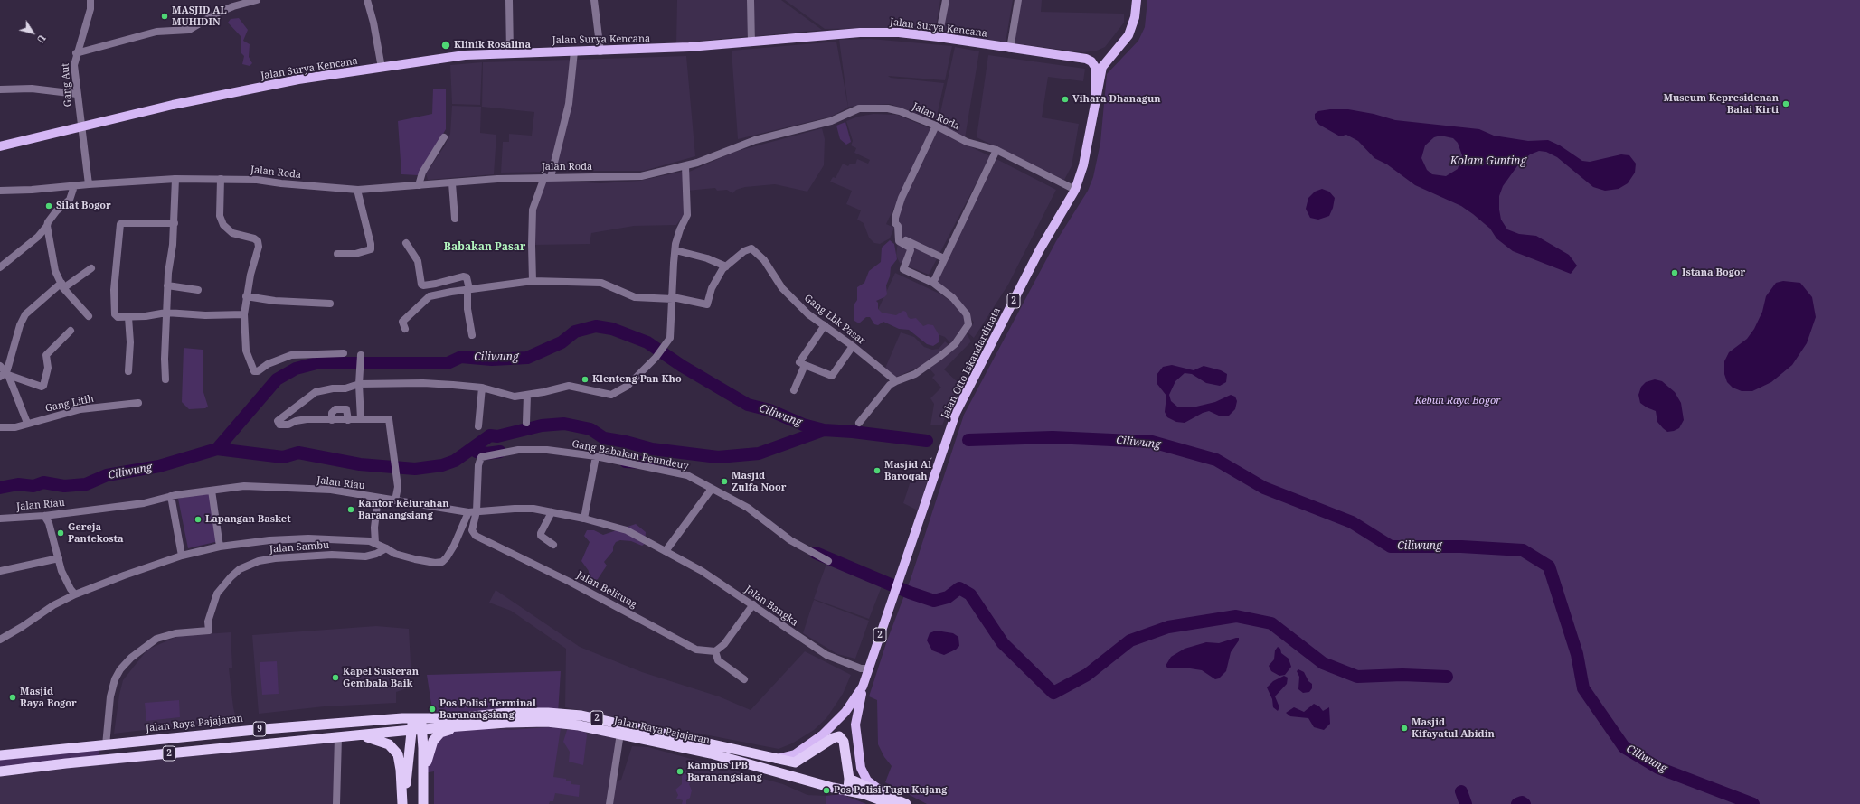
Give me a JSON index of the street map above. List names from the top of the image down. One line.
{"streets":{"highway":["2","Jalan Raya Pajajaran","9"],"main road":["Jalan Surya Kencana","Jalan Otto Iskandardinata"],"street":["Gang Aut","Jalan Roda","Gang Lbk Pasar","Gang Litih","Gang Babakan Peundeuy","Jalan Riau","Jalan Sambu","Jalan Belitung","Jalan Bangka"]},"crossings":[["Jalan Surya Kencana","Gang Aut"],["Jalan Surya Kencana","Jalan Otto Iskandardinata"],["Jalan Roda","Jalan Otto Iskandardinata"],["2","Jalan Raya Pajajaran"],["Jalan Otto Iskandardinata","Jalan Bangka"],["Jalan Otto Iskandardinata","Jalan Raya Pajajaran"],["Gang Babakan Peundeuy","Jalan Belitung"],["Gang Babakan Peundeuy","Jalan Bangka"],["Jalan Riau","Jalan Bangka"],["Jalan Sambu","Jalan Raya Pajajaran"],["Jalan Belitung","Jalan Bangka"]],"districts":["Babakan Pasar"],"water":["Kolam Gunting","Ciliwung"],"parks":["Kebun Raya Bogor"],"places":["MASJID AL MUHIDIN","Klinik Rosalina","Vihara Dhanagun","Museum Kepresidenan Balai Kirti","Silat Bogor","Istana Bogor","Klenteng Pan Kho","Masjid Al Baroqah","Masjid Zulfa Noor","Kantor Kelurahan Baranangsiang","Lapangan Basket","Gereja Pantekosta","Kapel Susteran Gembala Baik","Masjid Raya Bogor","Pos Polisi Terminal Baranangsiang","Masjid Kifayatul Abidin","Kampus IPB Baranangsiang","Pos Polisi Tugu Kujang"],"north":"bottom right"}
